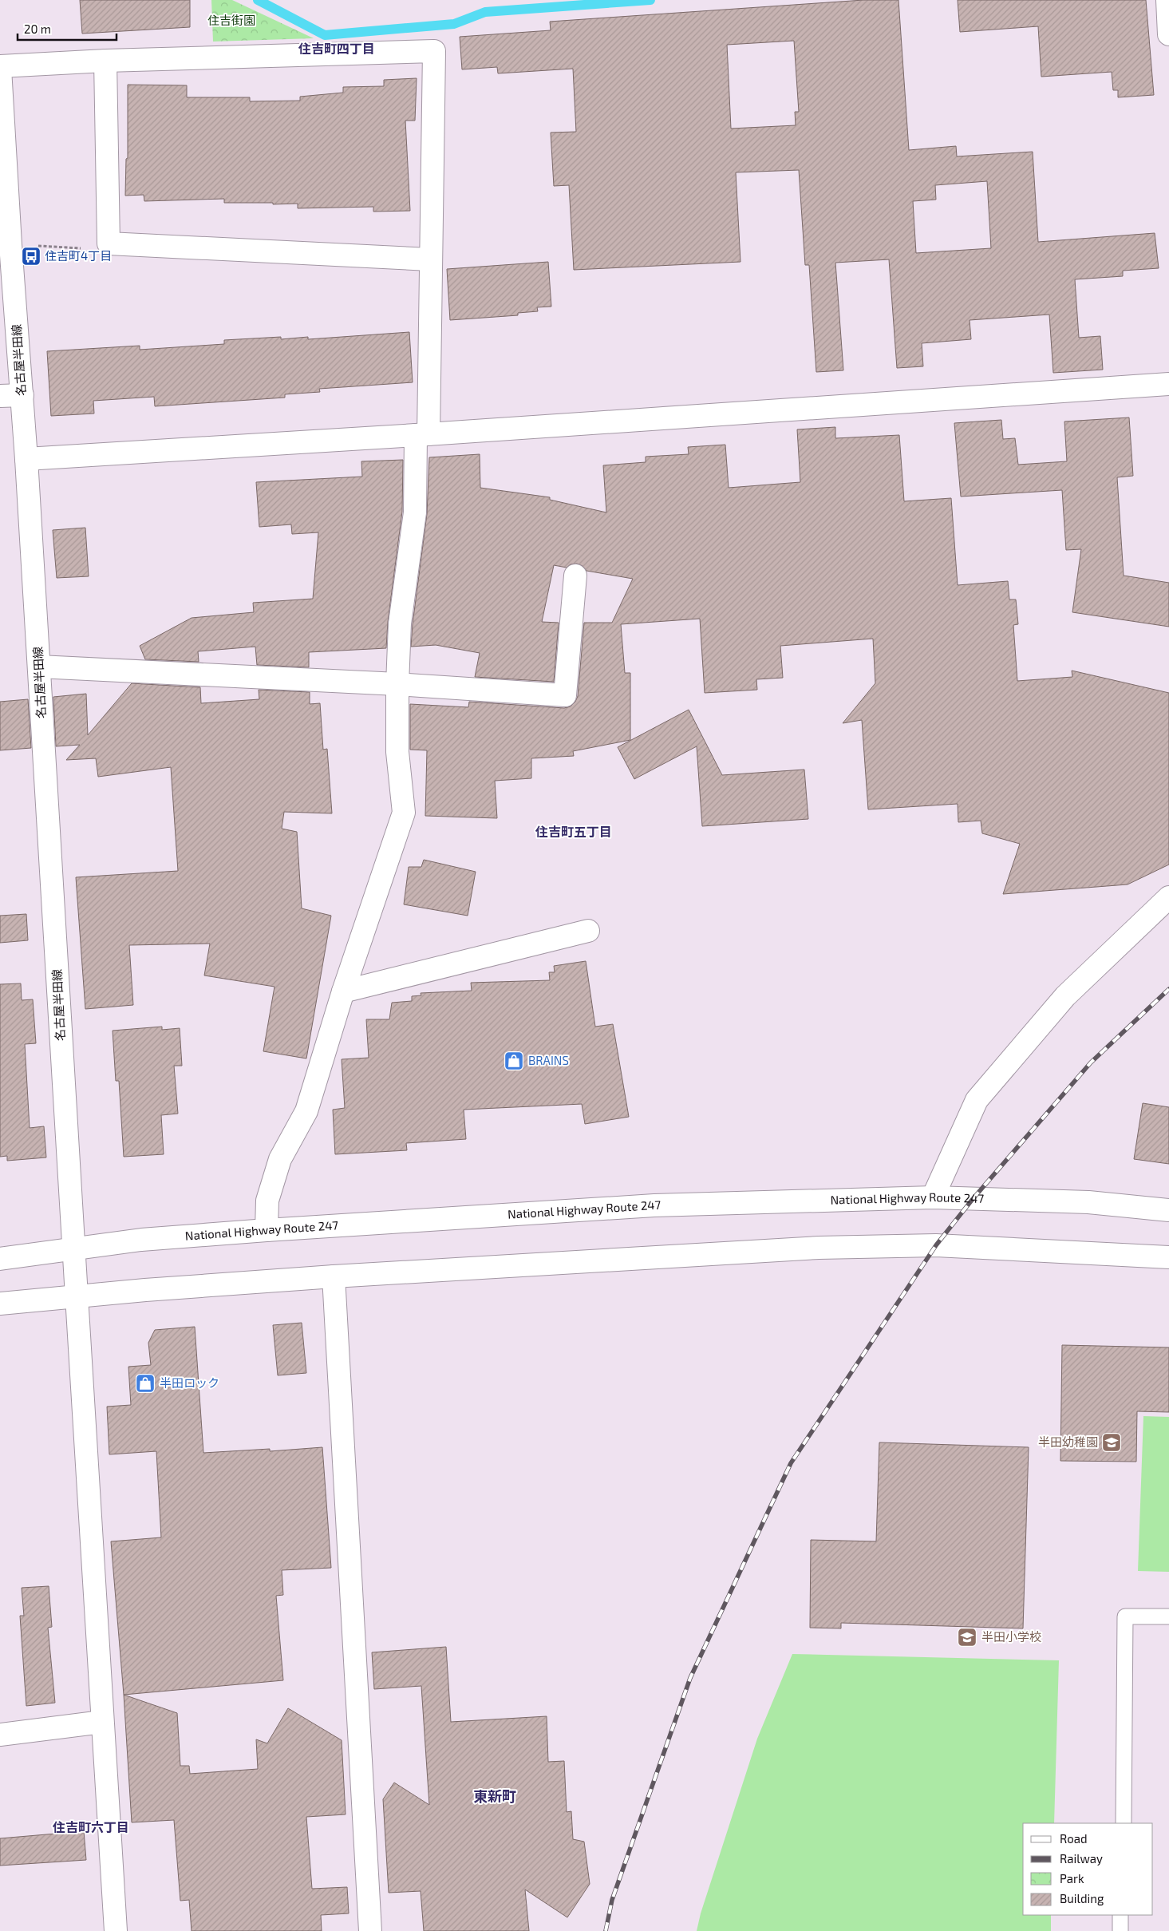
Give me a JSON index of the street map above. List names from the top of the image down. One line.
{"streets":{"main road":["名古屋半田線","National Highway Route 247"]},"crossings":[["名古屋半田線","National Highway Route 247"]],"districts":["住吉町四丁目","住吉町五丁目","東新町","住吉町六丁目"],"parks":["住吉街園"],"places":{"bus stop":["住吉町4丁目"],"shop":["BRAINS","半田ロック"],"school or university":["半田幼稚園","半田小学校"]},"legend":["Road","Railway","Park","Building"],"scale_bar":"20 m"}
